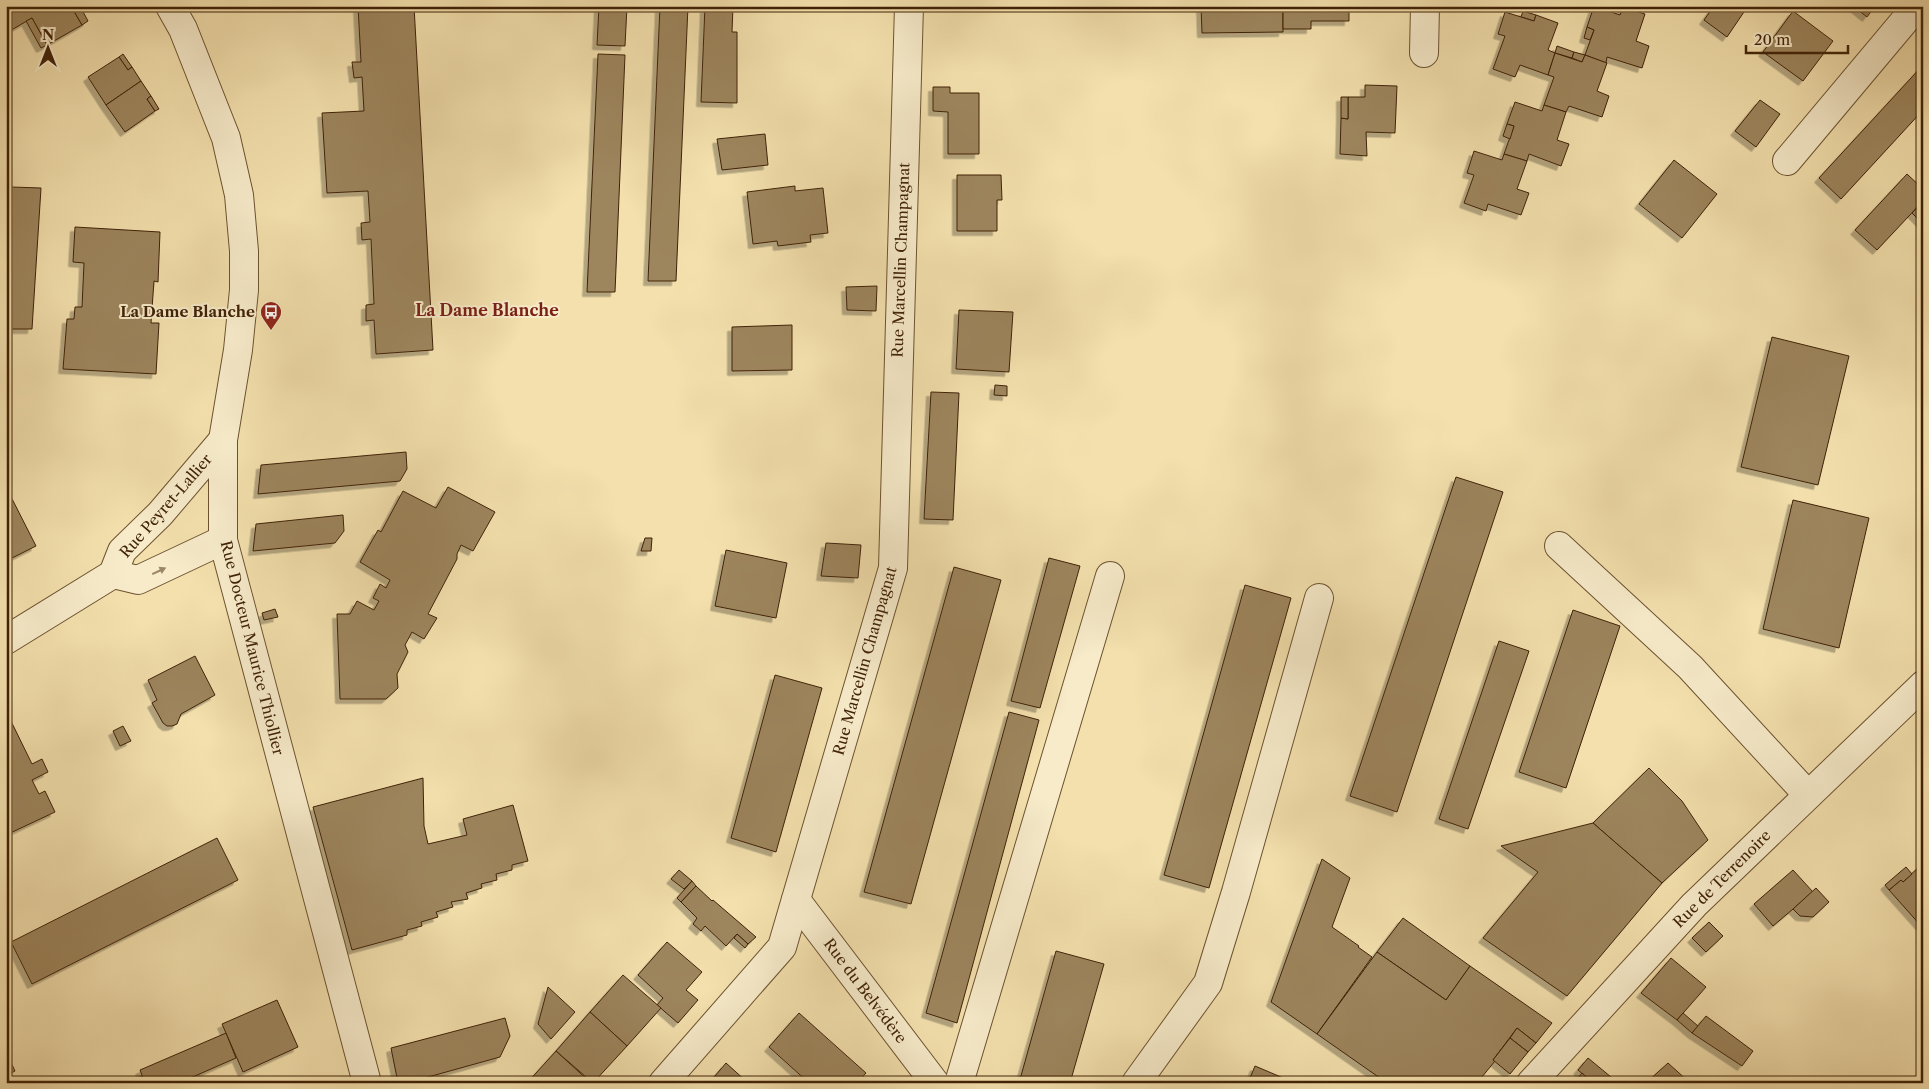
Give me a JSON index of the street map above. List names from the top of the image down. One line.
{"streets":{"street":["Rue Marcellin Champagnat","Rue Peyret-Lallier","Rue Docteur Maurice Thiollier","Rue de Terrenoire","Rue du Belvédère"]},"crossings":[["Rue Marcellin Champagnat","Rue du Belvédère"],["Rue Peyret-Lallier","Rue Docteur Maurice Thiollier"]],"districts":["La Dame Blanche"],"places":{"bus stop":["La Dame Blanche"]},"scale_bar":"20 m","north":"top"}
